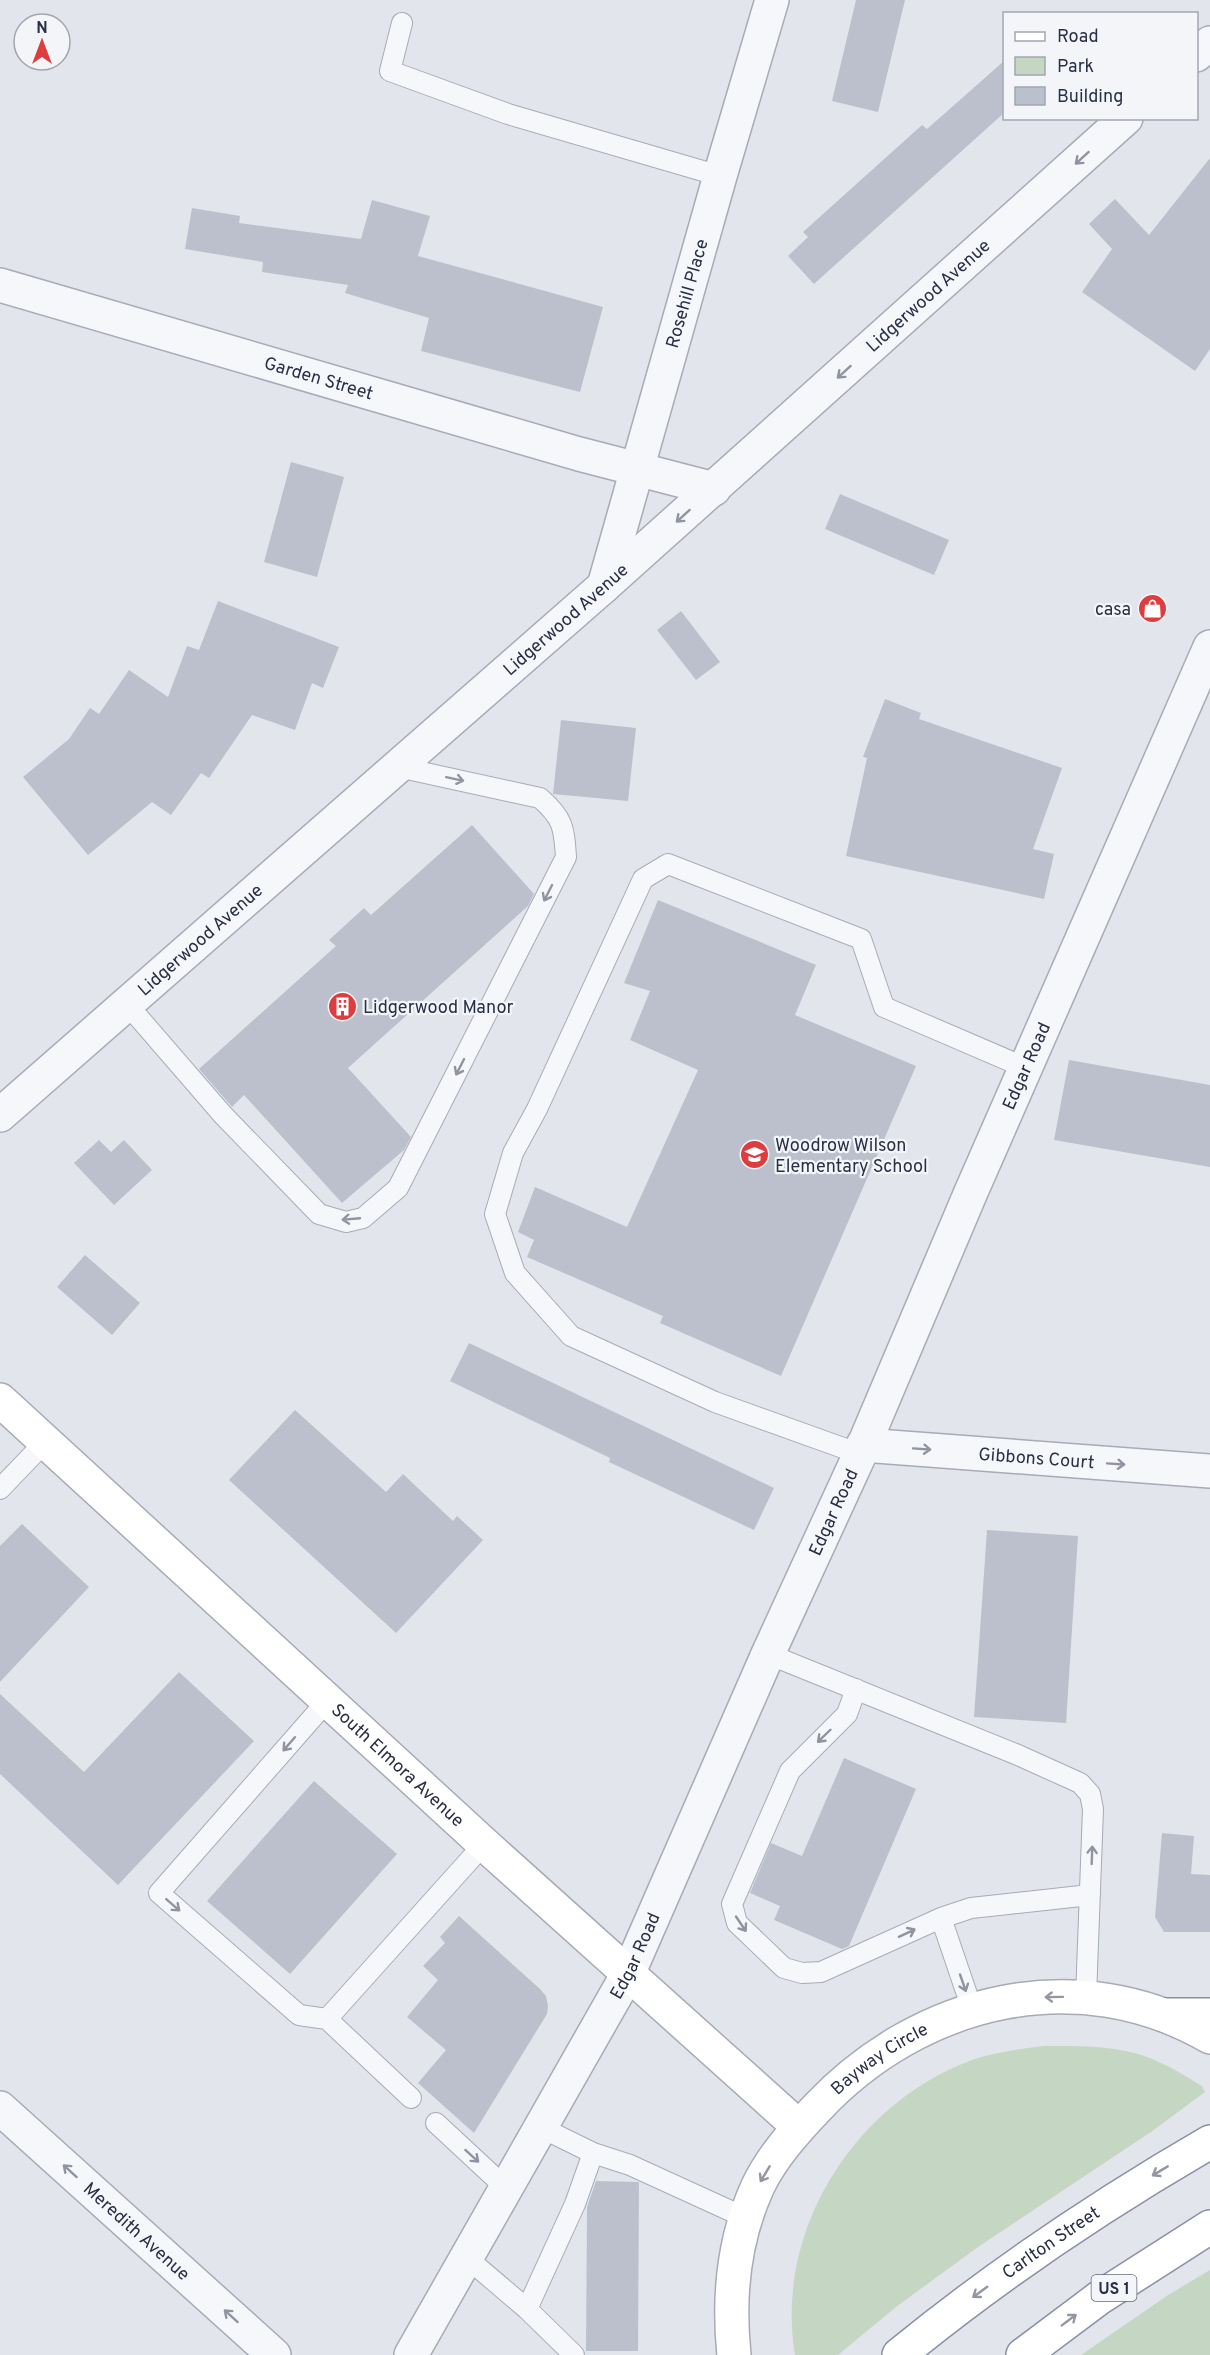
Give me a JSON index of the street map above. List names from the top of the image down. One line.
{"streets":{"main road":["South Elmora Avenue","Bayway Circle","Carlton Street","US 1"],"street":["Rosehill Place","Lidgerwood Avenue","Garden Street","Edgar Road","Gibbons Court","Meredith Avenue"]},"crossings":[["Rosehill Place","Lidgerwood Avenue"],["Rosehill Place","Garden Street"],["Lidgerwood Avenue","Garden Street"],["Edgar Road","Gibbons Court"],["Edgar Road","South Elmora Avenue"],["South Elmora Avenue","Bayway Circle"]],"one_way":["Lidgerwood Avenue","Gibbons Court","Meredith Avenue"],"places":{"shop":["casa"],"building":["Lidgerwood Manor"],"school or university":["Woodrow Wilson Elementary School"]},"legend":["Road","Park","Building"],"north":"top"}
